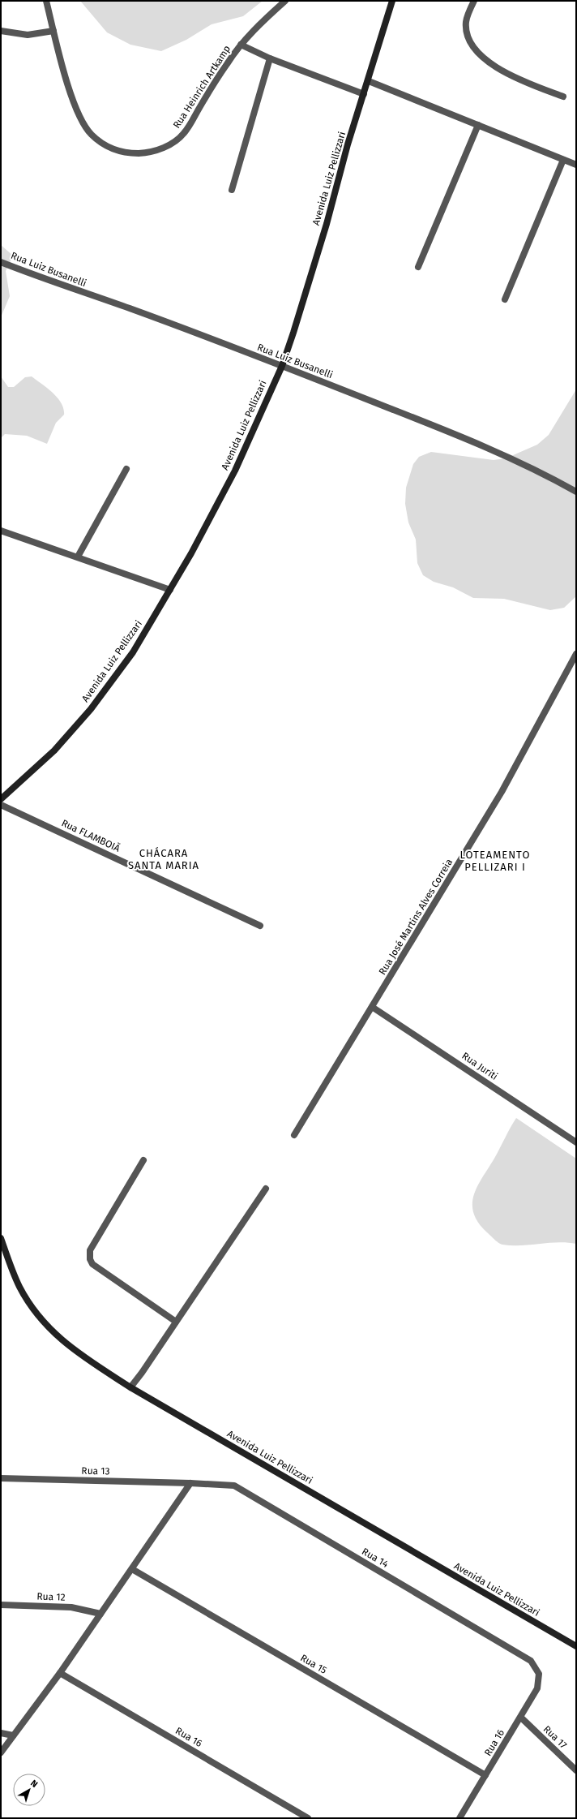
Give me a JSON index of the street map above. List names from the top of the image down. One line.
{"streets":{"main road":["Avenida Luiz Pellizzari"],"street":["Rua Heinrich Artkamp","Rua Luiz Busanelli","Rua FLAMBOIÃ","Rua José Martins Alves Correia","Rua Juriti","Rua 13","Rua 14","Rua 12","Rua 15","Rua 16","Rua 17"]},"crossings":[["Avenida Luiz Pellizzari","Rua Luiz Busanelli"],["Rua José Martins Alves Correia","Rua Juriti"],["Rua 13","Rua 14"],["Rua 14","Rua 16"],["Rua 15","Rua 16"],["Rua 16","Rua 17"]],"districts":["CHÁCARA SANTA MARIA","LOTEAMENTO PELLIZARI I"],"north":"top right"}
